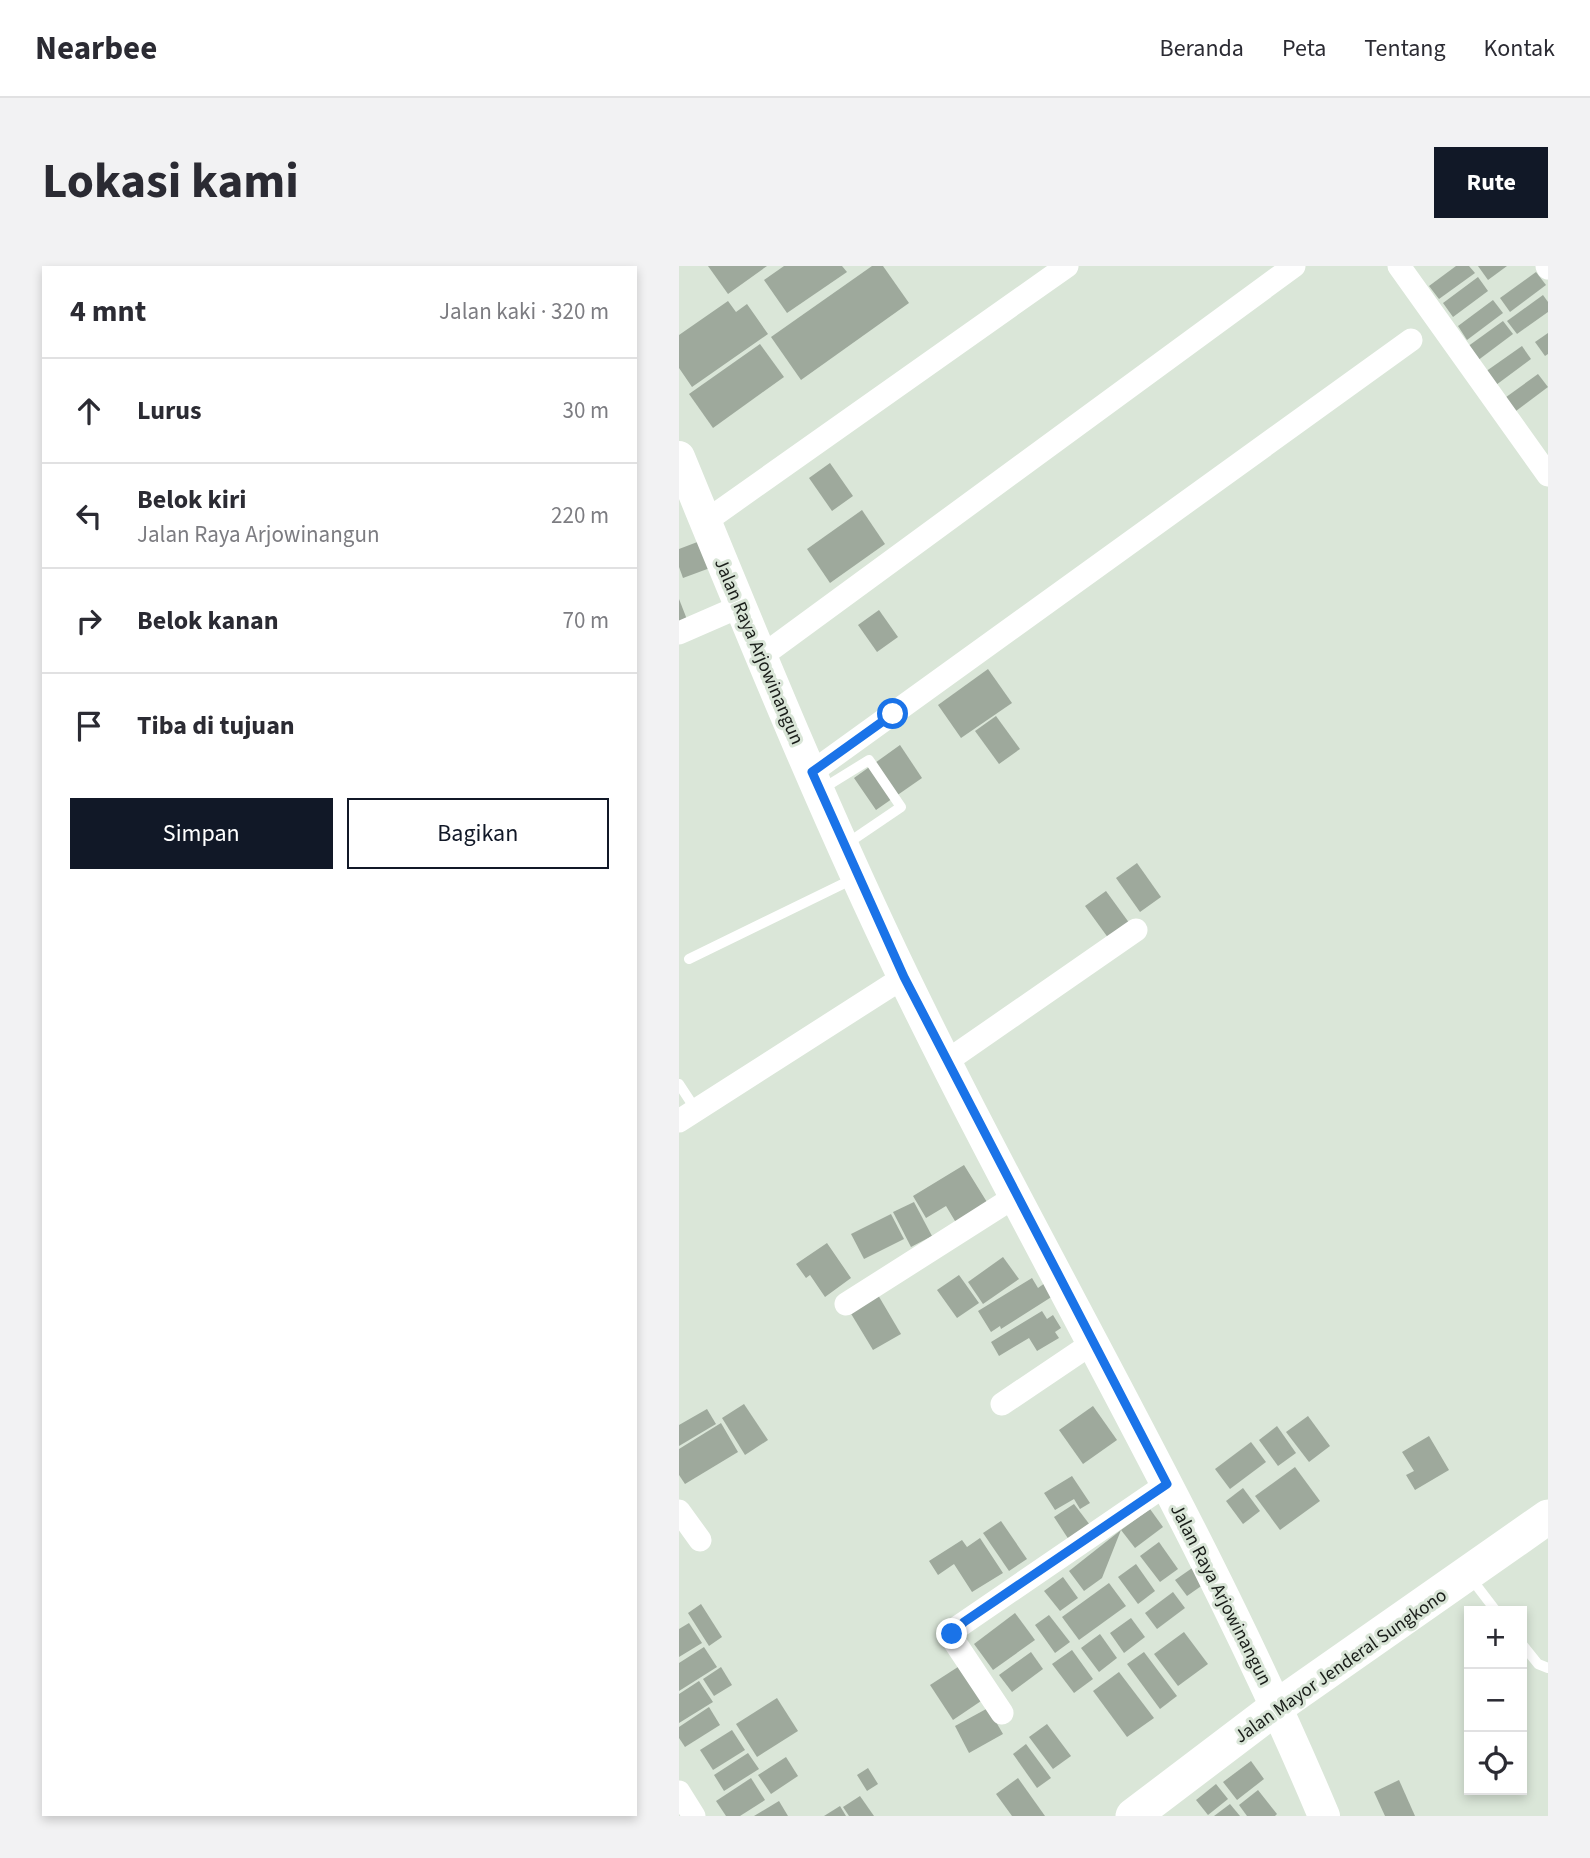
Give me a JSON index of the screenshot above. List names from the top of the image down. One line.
{"streets":{"main road":["Jalan Raya Arjowinangun","Jalan Mayor Jenderal Sungkono"]},"crossings":[["Jalan Raya Arjowinangun","Jalan Mayor Jenderal Sungkono"]],"page":{"header":"Nearbee","nav":["Beranda","Peta","Tentang","Kontak"],"title":"Lokasi kami","buttons":["Rute",["Simpan","Bagikan"]],"heading":["4 mnt","Jalan kaki · 320 m"],"list":[["Lurus","30 m"],["Belok kiri","Jalan Raya Arjowinangun","220 m"],["Belok kanan","70 m"],"Tiba di tujuan"],"map_buttons":["+","−"]}}
